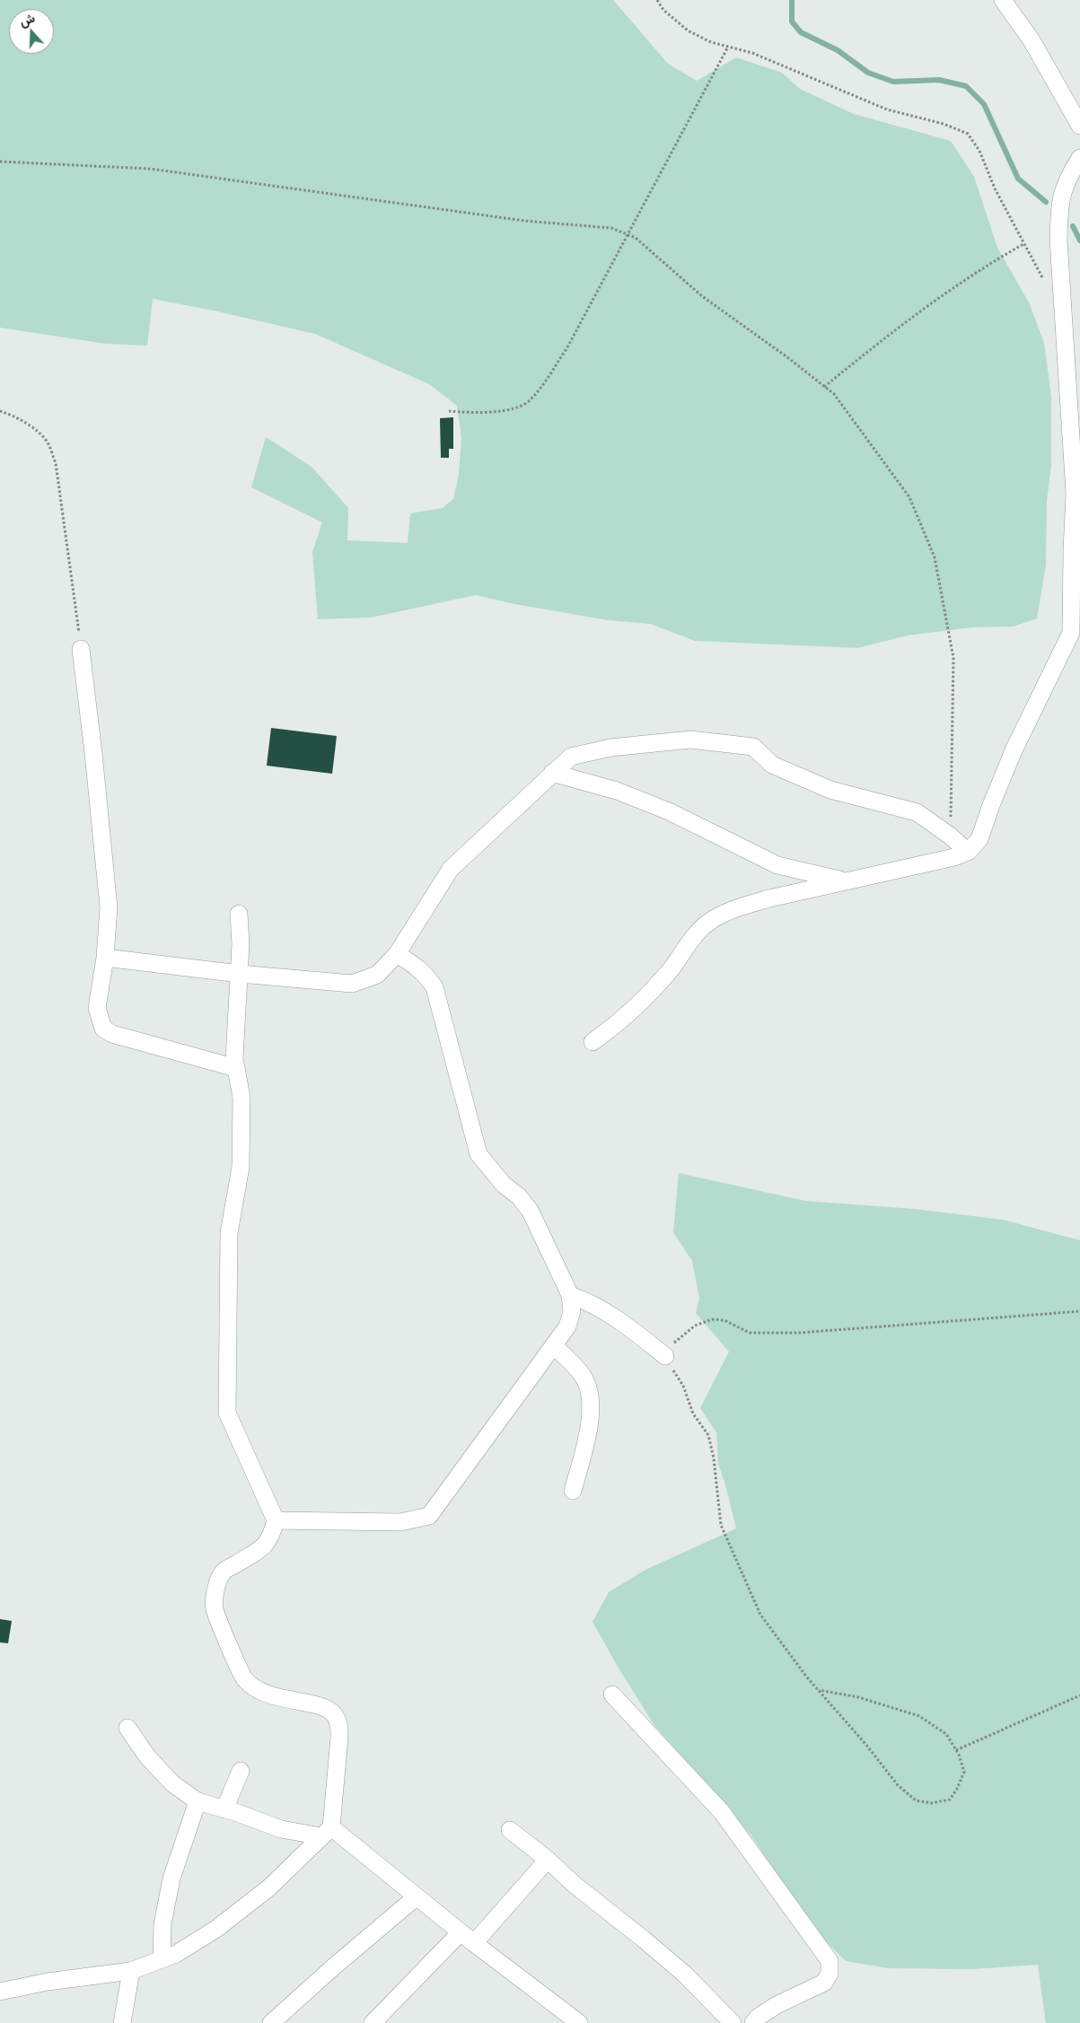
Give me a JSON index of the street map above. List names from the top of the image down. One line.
{"north":"top"}
